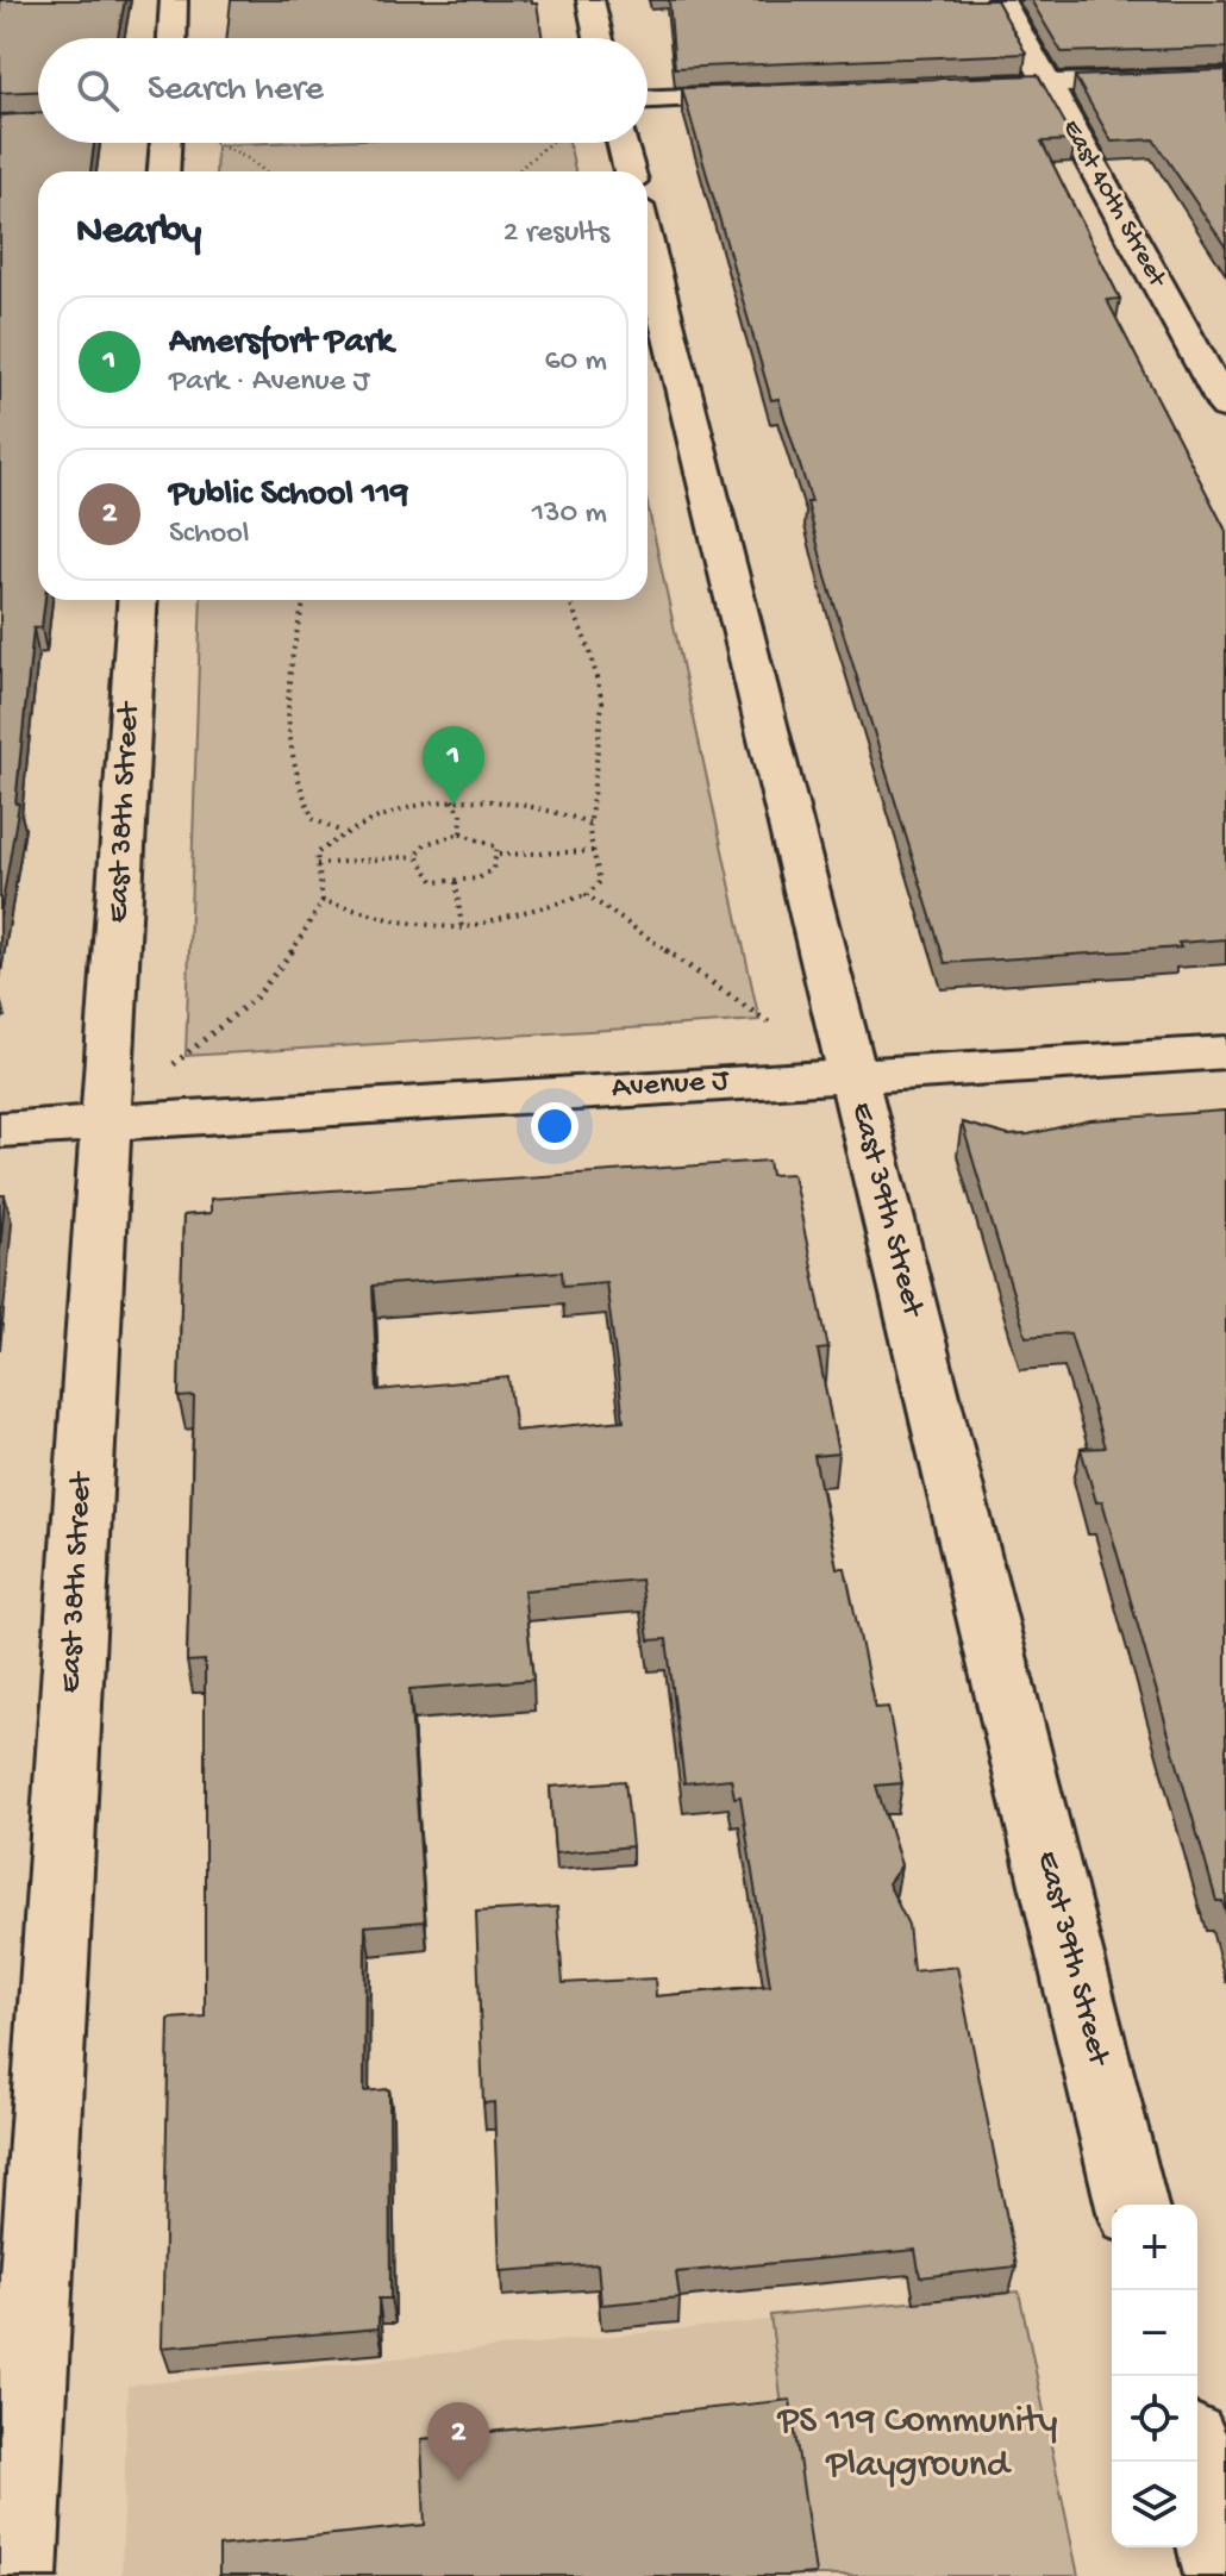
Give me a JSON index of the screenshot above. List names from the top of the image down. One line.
{"streets":{"street":["East 40th Street","East 38th Street","Avenue J","East 39th Street"]},"crossings":[["East 38th Street","Avenue J"],["Avenue J","East 39th Street"]],"parks":["PS 119 Community Playground"],"page":{"search":"Search here","heading":["Nearby","2 results"],"list":[{"mark":"1","name":"Amersfort Park","note":"Park · Avenue J","value":"60 m"},{"mark":"2","name":"Public School 119","note":"School","value":"130 m"}],"pins":["1","2"],"map_buttons":["+","−"]}}
